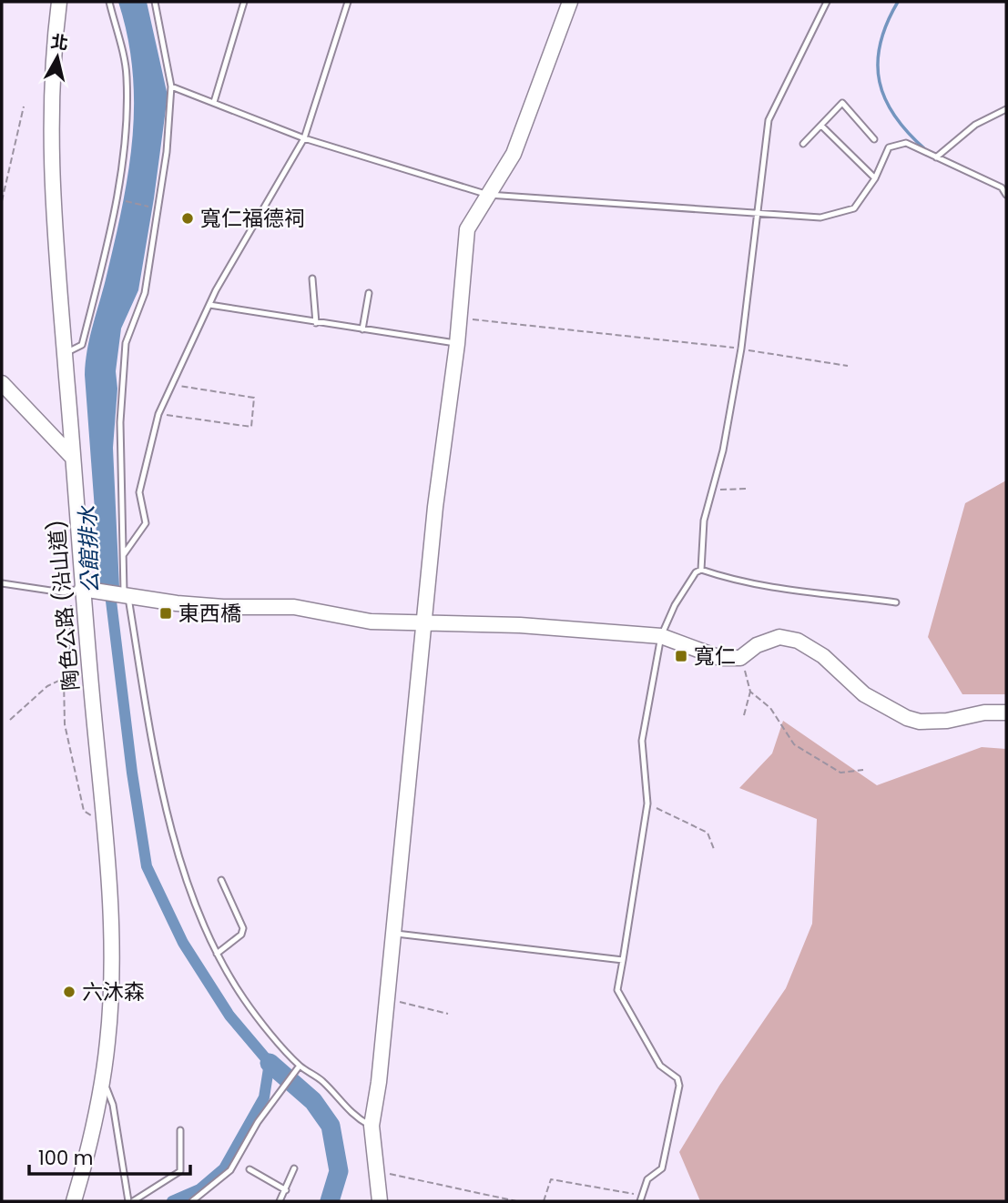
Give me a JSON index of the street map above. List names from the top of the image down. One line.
{"streets":{"street":["陶色公路 (沿山道)"]},"water":["公館排水"],"places":{"other":["寬仁福德祠","六沐森"],"transit":["東西橋","寬仁"]},"scale_bar":"100 m","north":"top"}
